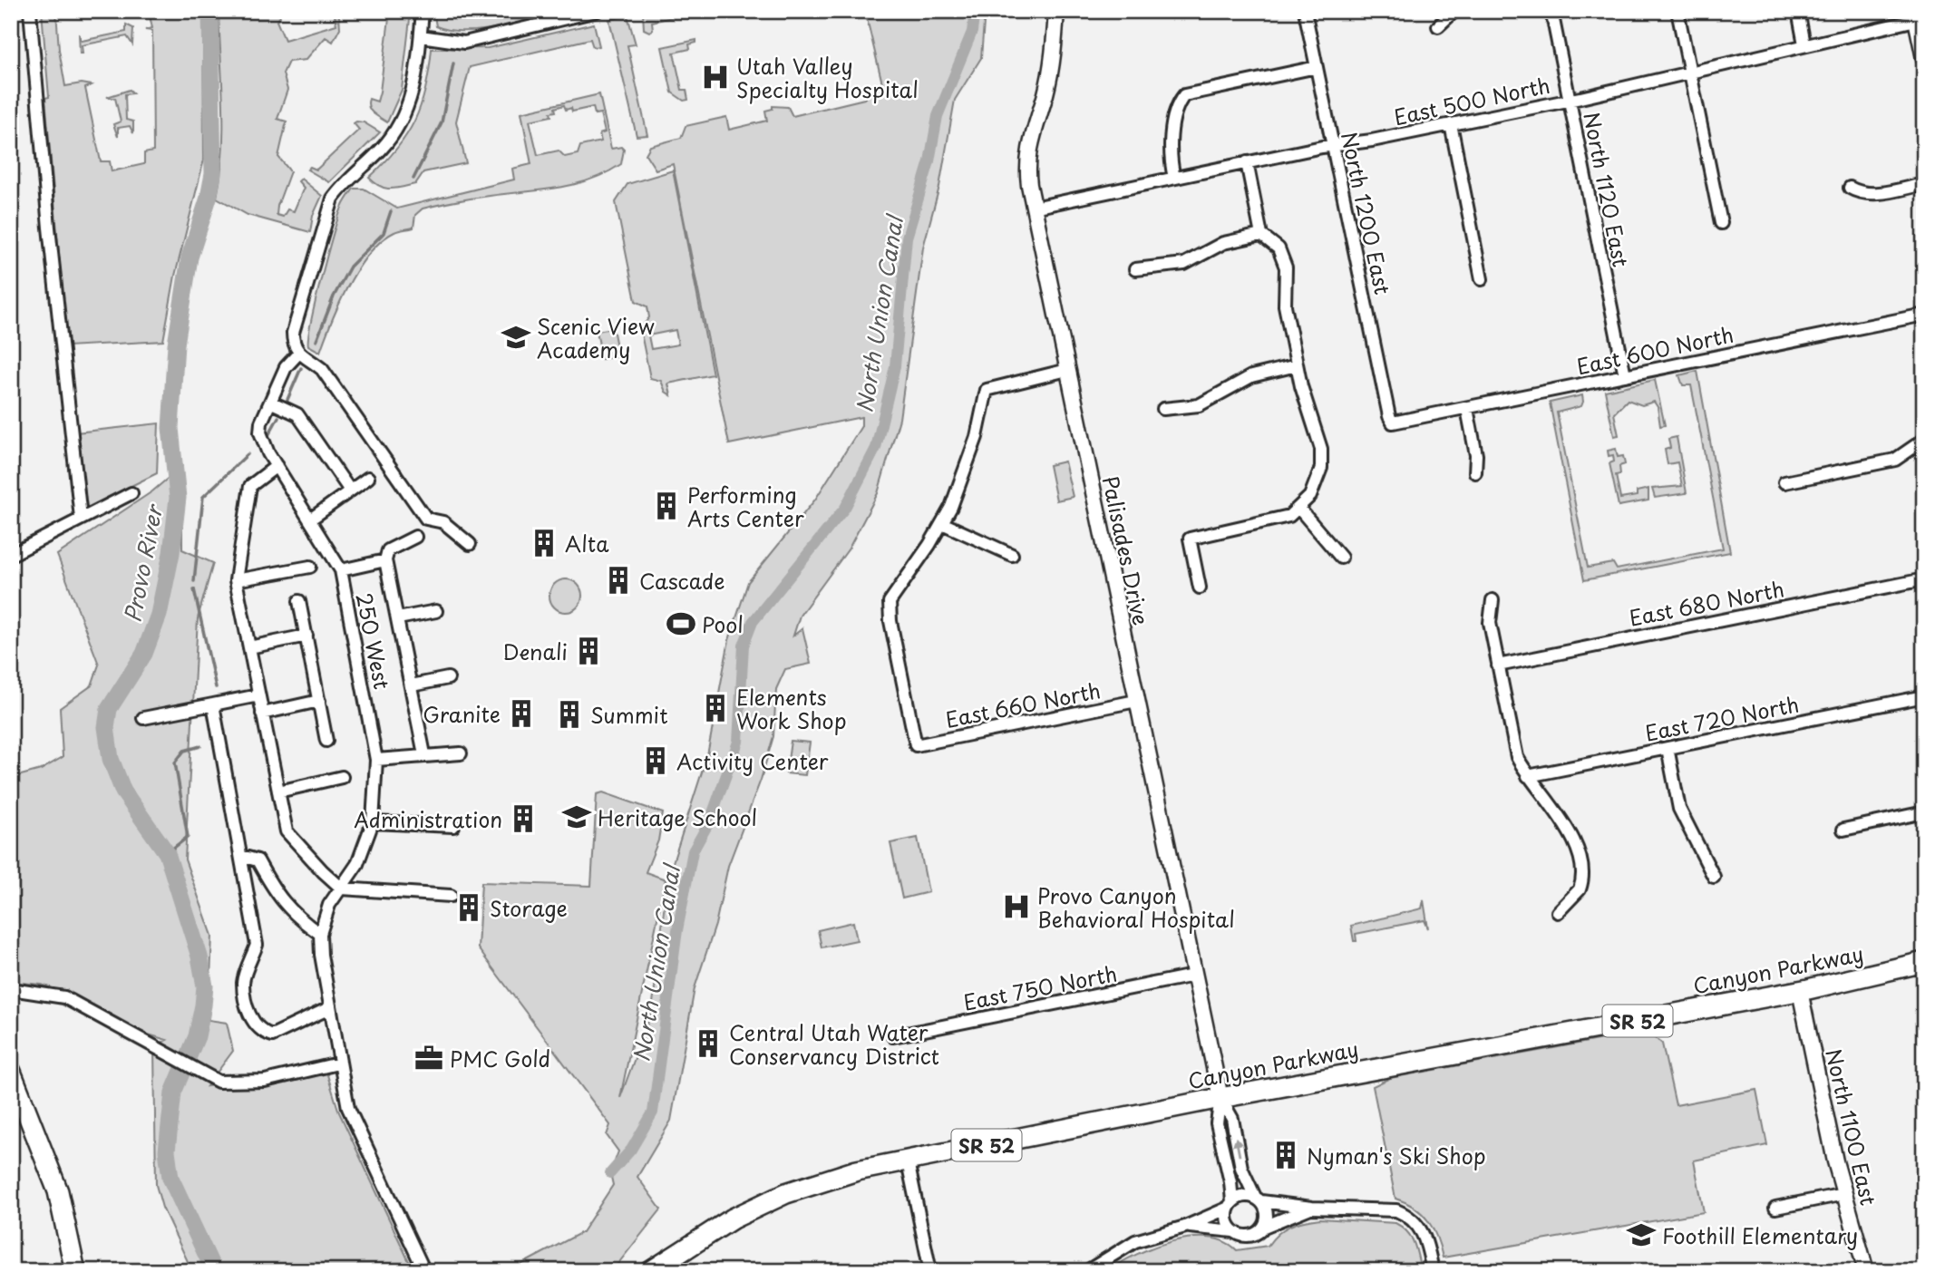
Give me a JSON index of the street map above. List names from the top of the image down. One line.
{"streets":{"highway":["Canyon Parkway","SR 52"],"street":["East 500 North","North 1120 East","North 1200 East","East 600 North","Palisades Drive","East 680 North","250 West","East 660 North","East 720 North","East 750 North","North 1100 East"]},"crossings":[["East 500 North","North 1120 East"],["East 500 North","North 1200 East"],["East 500 North","Palisades Drive"],["North 1120 East","East 600 North"],["North 1200 East","East 600 North"],["Palisades Drive","East 660 North"],["Palisades Drive","Canyon Parkway"],["Palisades Drive","East 750 North"],["Canyon Parkway","North 1100 East"]],"water":["North Union Canal","Provo River"],"places":{"hospital":["Utah Valley Specialty Hospital","Provo Canyon Behavioral Hospital"],"school or university":["Scenic View Academy","Heritage School","Foothill Elementary"],"building":["Performing Arts Center","Alta","Cascade","Denali","Elements Work Shop","Granite","Summit","Activity Center","Administration","Storage","Central Utah Water Conservancy District","Nyman's Ski Shop"],"sports":["Pool"],"office":["PMC Gold"]}}
